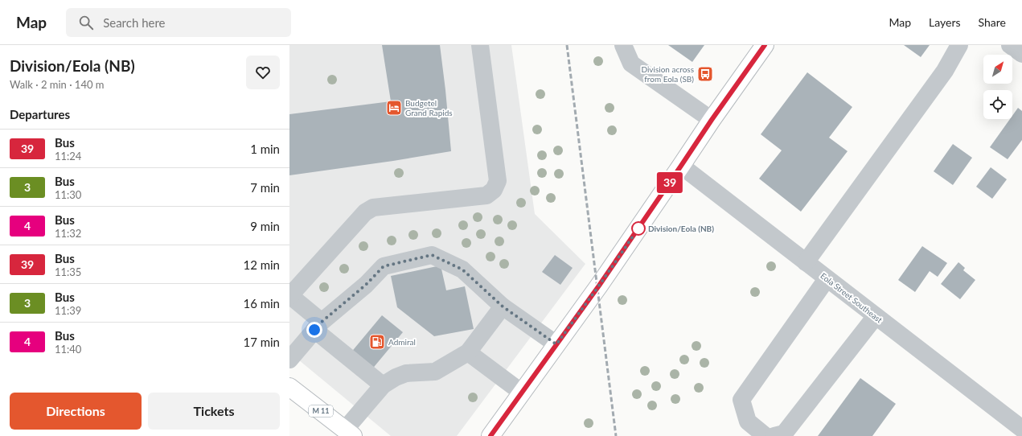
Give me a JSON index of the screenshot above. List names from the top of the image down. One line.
{"streets":{"main road":["M 11"],"street":["Eola Street Southeast"]},"places":{"bus stop":["Division across from Eola (SB)"],"hotel":["Budgetel Grand Rapids"],"other":["Division/Eola (NB)"],"fuel station":["Admiral"]},"lines":["bus line 39"],"north":"top right","page":{"header":"Map","search":"Search here","nav":["Map","Layers","Share"],"heading":[["Division/Eola (NB)","Walk · 2 min · 140 m"],"Departures"],"on_map":"39","list":[{"mark":"39","name":"Bus","note":"11:24","value":"1 min"},{"mark":"3","name":"Bus","note":"11:30","value":"7 min"},{"mark":"4","name":"Bus","note":"11:32","value":"9 min"},{"mark":"39","name":"Bus","note":"11:35","value":"12 min"},{"mark":"3","name":"Bus","note":"11:39","value":"16 min"},{"mark":"4","name":"Bus","note":"11:40","value":"17 min"}],"buttons":["Directions","Tickets"]}}
